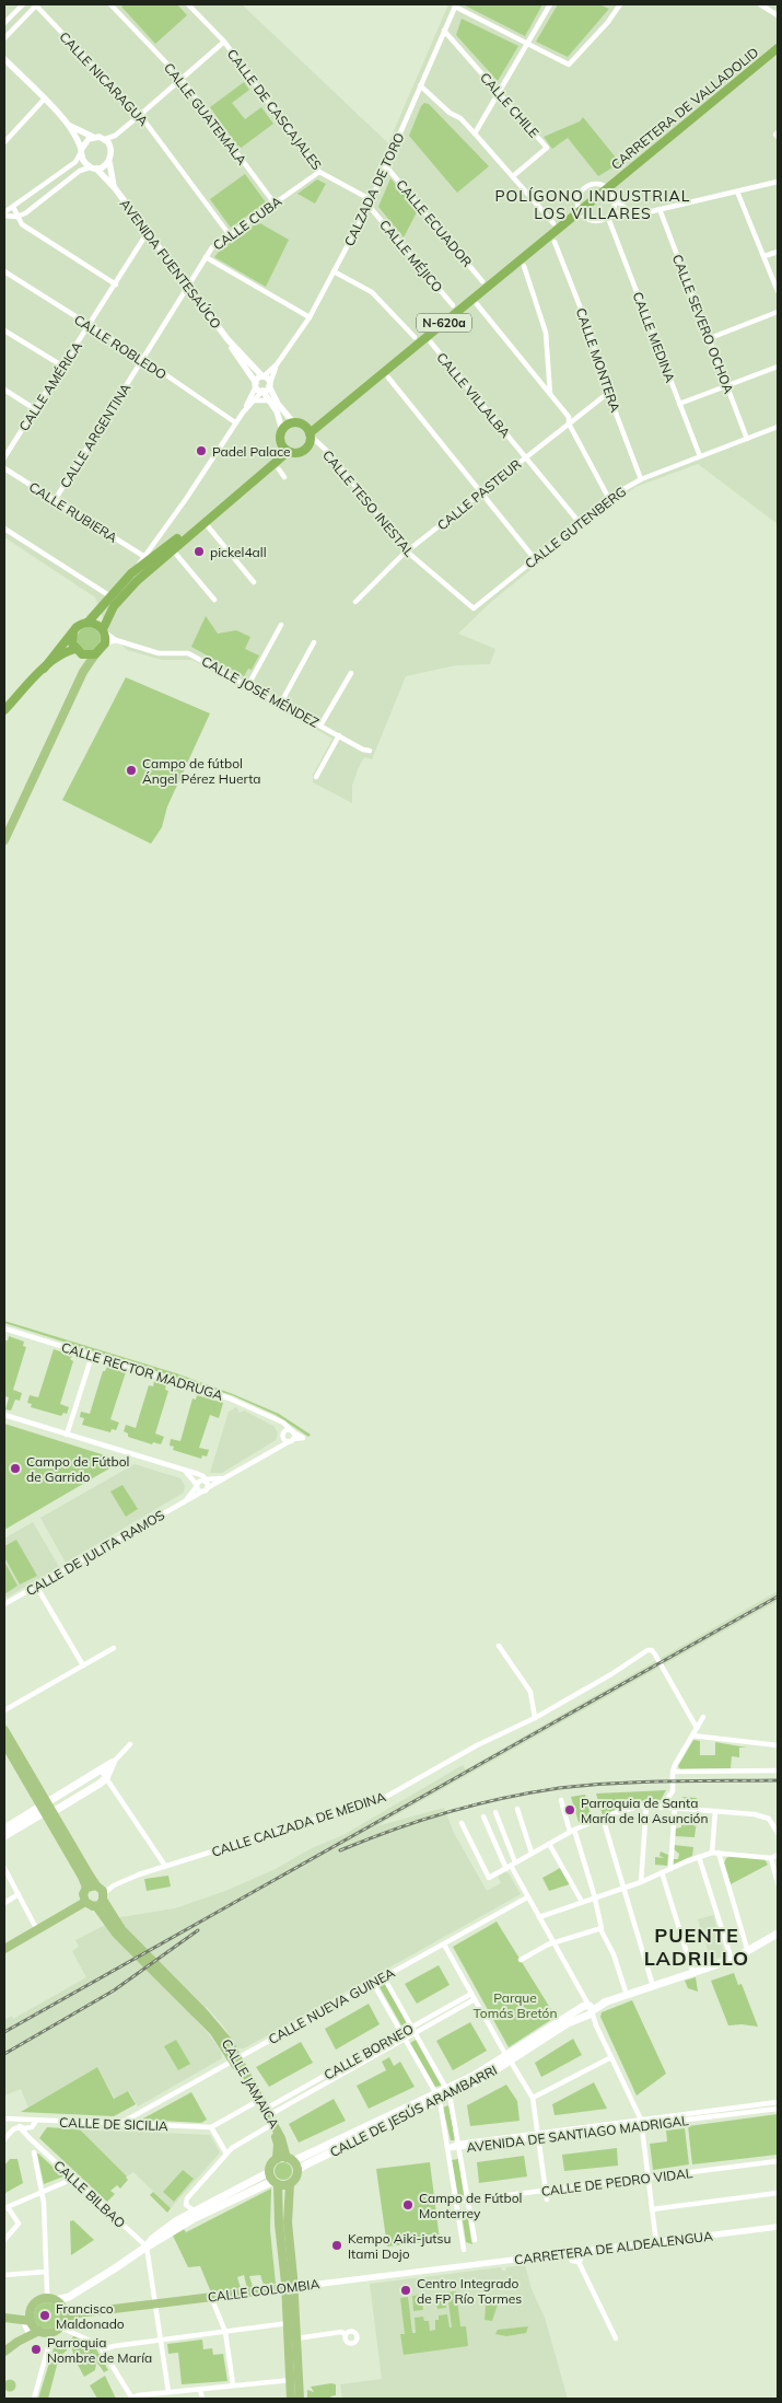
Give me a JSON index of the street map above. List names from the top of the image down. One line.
{"streets":{"highway":["CARRETERA DE VALLADOLID","N-620a"],"main road":["CALLE JAMAICA","CALLE DE JESÚS ARAMBARRI","CALLE COLOMBIA"],"street":["CALLE NICARAGUA","CALLE CHILE","CALLE DE CASCAJALES","CALLE GUATEMALA","CALZADA DE TORO","CALLE CUBA","CALLE ECUADOR","CALLE MÉJICO","AVENIDA FUENTESAÚCO","CALLE SEVERO OCHOA","CALLE MEDINA","CALLE ROBLEDO","CALLE MONTERA","CALLE AMÉRICA","CALLE VILLALBA","CALLE ARGENTINA","CALLE PASTEUR","CALLE TESO INESTAL","CALLE RUBIERA","CALLE GUTENBERG","CALLE JOSÉ MÉNDEZ","CALLE RECTOR MADRUGA","CALLE DE JULITA RAMOS","CALLE CALZADA DE MEDINA","CALLE NUEVA GUINEA","CALLE BORNEO","CALLE DE SICILIA","AVENIDA DE SANTIAGO MADRIGAL","CALLE DE PEDRO VIDAL","CALLE BILBAO","CARRETERA DE ALDEALENGUA"]},"crossings":[["CALLE NICARAGUA","CALLE CUBA"],["CALLE CHILE","CALZADA DE TORO"],["CARRETERA DE VALLADOLID","AVENIDA FUENTESAÚCO"],["CARRETERA DE VALLADOLID","CALLE TESO INESTAL"],["CARRETERA DE VALLADOLID","CALLE JOSÉ MÉNDEZ"],["CALLE DE CASCAJALES","CALZADA DE TORO"],["CALLE DE CASCAJALES","CALLE CUBA"],["CALLE DE CASCAJALES","CALLE MÉJICO"],["CALLE GUATEMALA","CALLE CUBA"],["CALZADA DE TORO","CALLE ECUADOR"],["CALZADA DE TORO","CALLE MÉJICO"],["CALZADA DE TORO","AVENIDA FUENTESAÚCO"],["CALLE CUBA","AVENIDA FUENTESAÚCO"],["CALLE CUBA","CALLE ARGENTINA"],["AVENIDA FUENTESAÚCO","CALLE AMÉRICA"],["AVENIDA FUENTESAÚCO","CALLE ARGENTINA"],["AVENIDA FUENTESAÚCO","CALLE TESO INESTAL"],["CALLE SEVERO OCHOA","CALLE GUTENBERG"],["CALLE MEDINA","CALLE GUTENBERG"],["CALLE ROBLEDO","CALLE AMÉRICA"],["CALLE ROBLEDO","CALLE ARGENTINA"],["CALLE MONTERA","CALLE PASTEUR"],["CALLE MONTERA","CALLE GUTENBERG"],["CALLE VILLALBA","CALLE PASTEUR"],["CALLE VILLALBA","CALLE GUTENBERG"],["CALLE ARGENTINA","CALLE RUBIERA"],["CALLE PASTEUR","CALLE TESO INESTAL"],["CALLE TESO INESTAL","CALLE GUTENBERG"],["CALLE CALZADA DE MEDINA","CALLE JAMAICA"],["CALLE NUEVA GUINEA","CALLE JAMAICA"],["CALLE NUEVA GUINEA","CALLE DE SICILIA"],["CALLE BORNEO","CALLE JAMAICA"],["CALLE JAMAICA","CALLE DE JESÚS ARAMBARRI"],["CARRETERA DE ALDEALENGUA","CALLE COLOMBIA"]],"districts":["POLÍGONO INDUSTRIAL LOS VILLARES","PUENTE LADRILLO"],"parks":["Parque Tomás Bretón"],"places":["Padel Palace","pickel4all","Campo de fútbol Ángel Pérez Huerta","Campo de Fútbol de Garrido","Parroquia de Santa María de la Asunción","Campo de Fútbol Monterrey","Kempo Aiki-jutsu Itami Dojo","Centro Integrado de FP Río Tormes","Francisco Maldonado","Parroquia Nombre de María"]}
